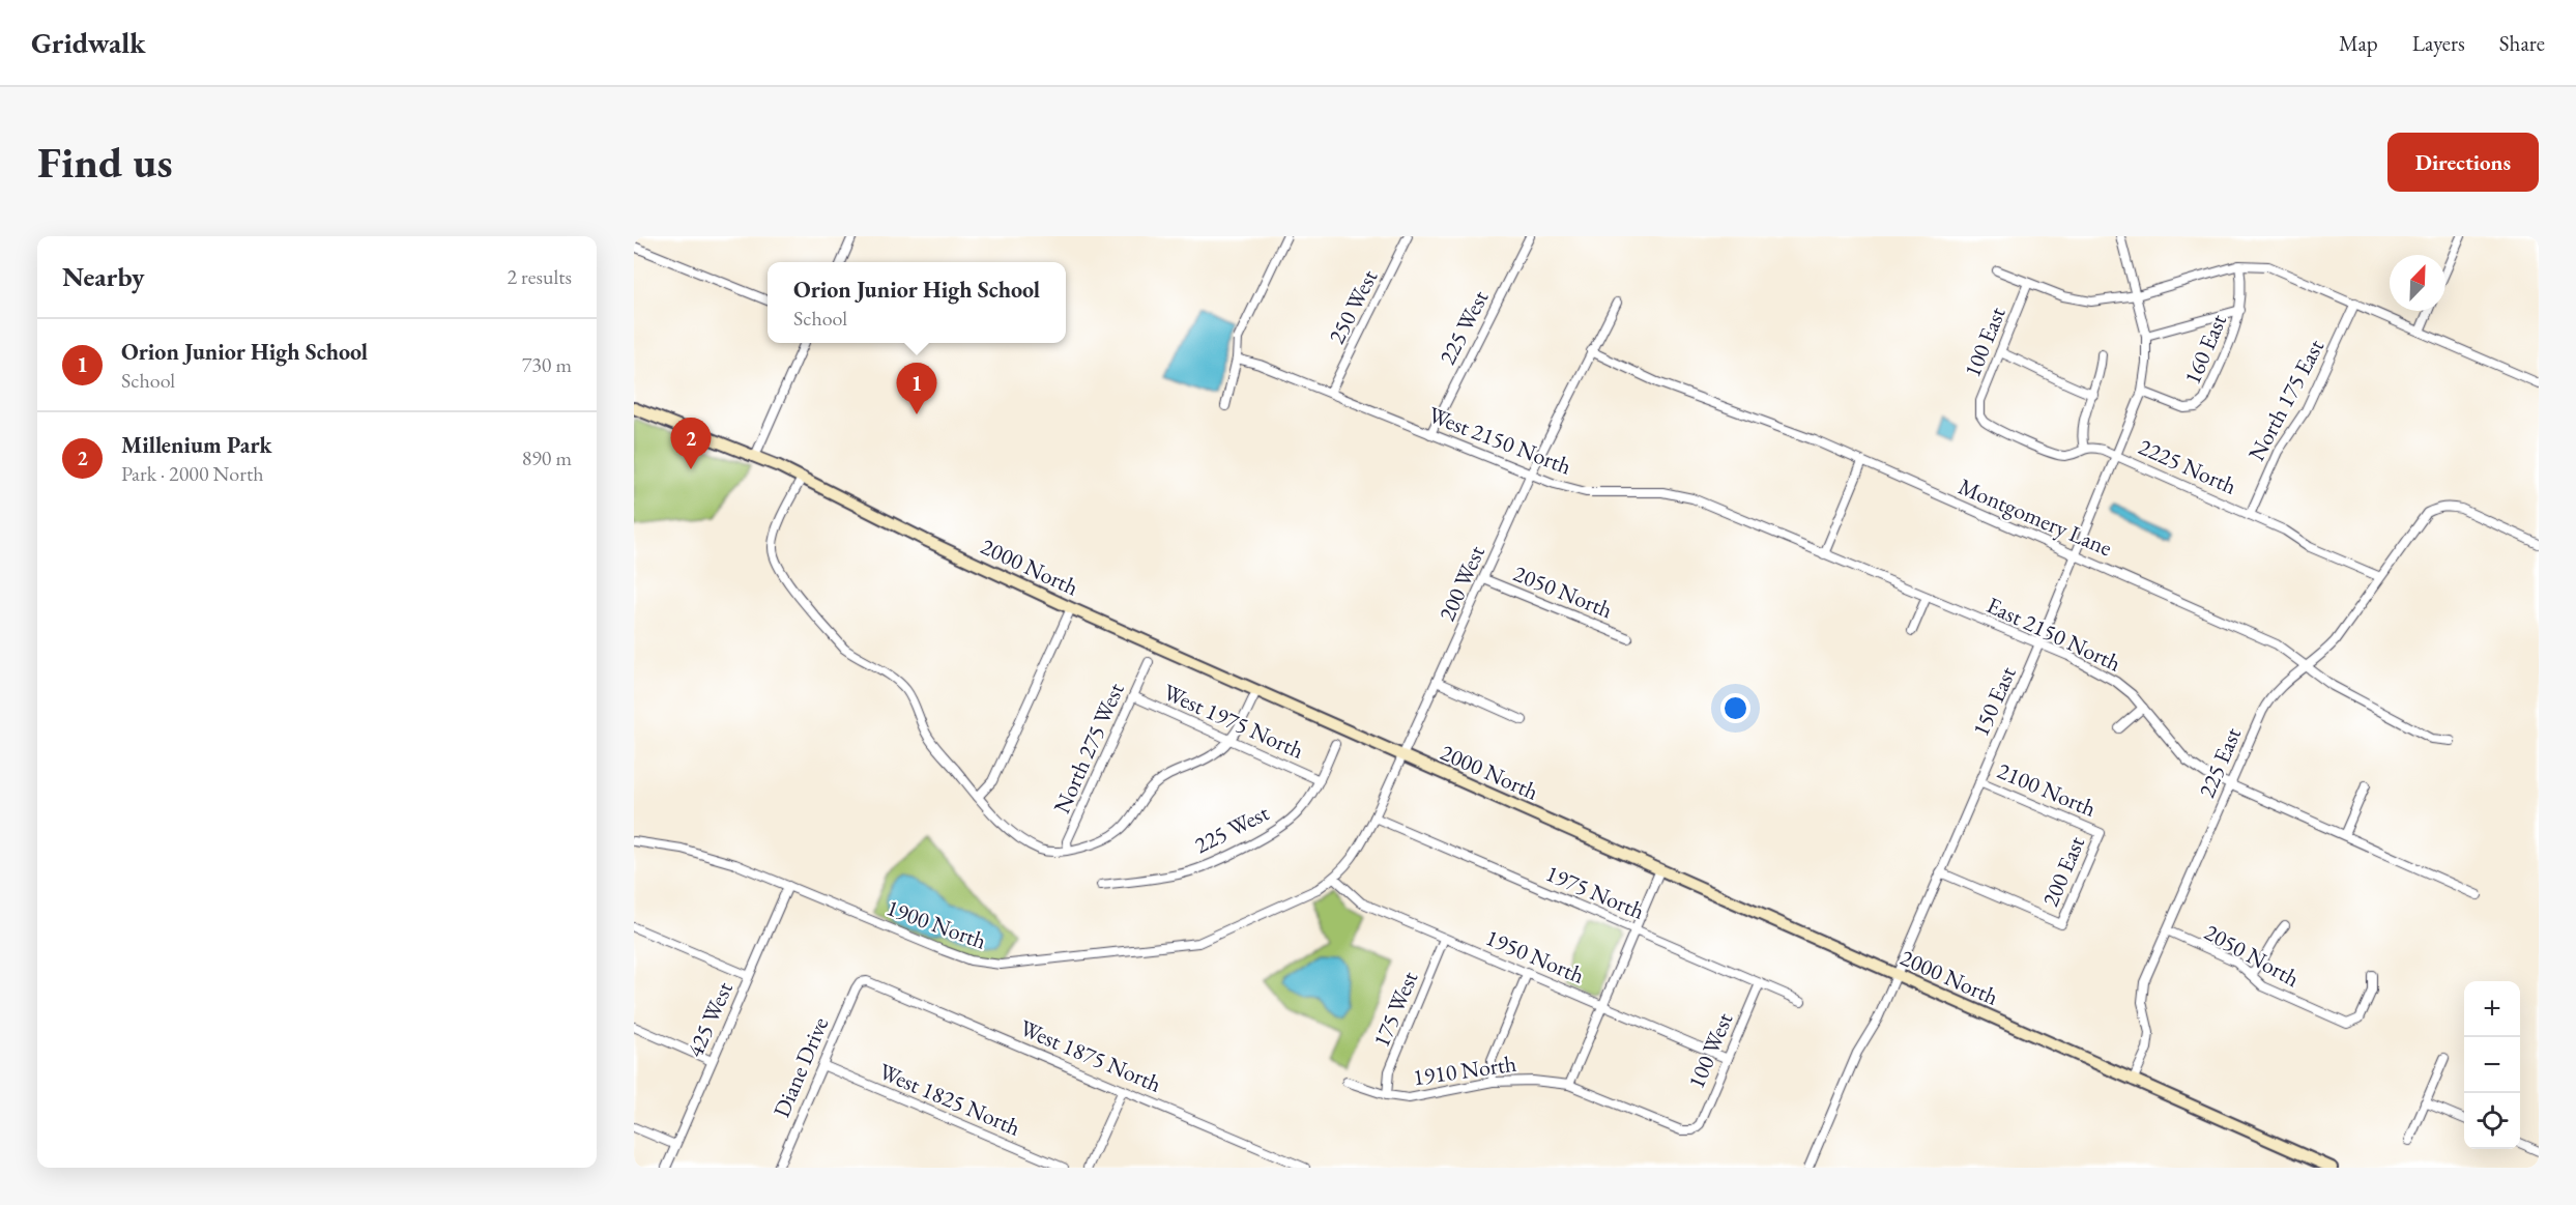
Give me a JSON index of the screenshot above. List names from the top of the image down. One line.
{"streets":{"street":["250 West","225 West","100 East","160 East","North 175 East","West 2150 North","2225 North","Montgomery Lane","2000 North","200 West","2050 North","East 2150 North","150 East","West 1975 North","North 275 West","225 East","2100 North","200 East","1975 North","1900 North","1950 North","175 West","425 West","100 West","West 1875 North","Diane Drive","1910 North","West 1825 North"]},"crossings":[["250 West","West 2150 North"],["225 West","West 2150 North"],["225 West","West 1975 North"],["100 East","2225 North"],["160 East","150 East"],["North 175 East","2225 North"],["West 2150 North","200 West"],["West 2150 North","East 2150 North"],["2225 North","150 East"],["2225 North","225 East"],["Montgomery Lane","200 West"],["Montgomery Lane","150 East"],["Montgomery Lane","225 East"],["2000 North","200 West"],["2000 North","150 East"],["2000 North","225 East"],["200 West","2050 North"],["200 West","1975 North"],["200 West","1900 North"],["200 West","1950 North"],["2050 North","225 East"],["East 2150 North","150 East"],["East 2150 North","225 East"],["150 East","2100 North"],["150 East","200 East"],["West 1975 North","North 275 West"],["2100 North","200 East"],["1975 North","100 West"],["1900 North","1950 North"],["1900 North","425 West"],["1950 North","175 West"],["1950 North","100 West"],["175 West","1910 North"],["100 West","1910 North"],["West 1875 North","Diane Drive"],["Diane Drive","West 1825 North"]],"north":"top right","page":{"header":"Gridwalk","nav":["Map","Layers","Share"],"buttons":"Directions","title":"Find us","heading":["Nearby","2 results"],"popup":["Orion Junior High School","School"],"list":[{"mark":"1","name":"Orion Junior High School","note":"School","value":"730 m"},{"mark":"2","name":"Millenium Park","note":"Park · 2000 North","value":"890 m"}],"pins":["1","2"],"map_buttons":["+","−"]}}
